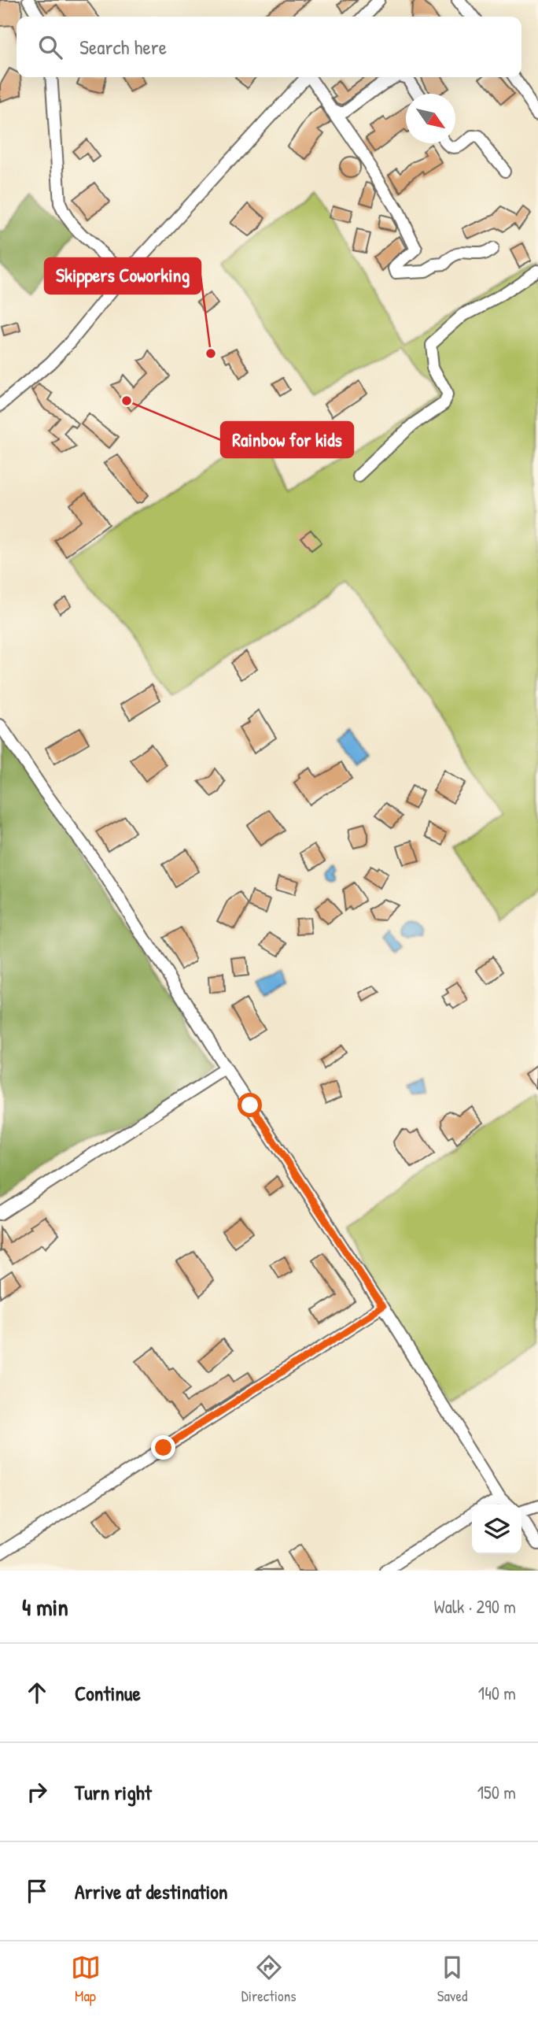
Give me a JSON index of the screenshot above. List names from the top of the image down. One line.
{"places":["Skippers Coworking","Rainbow for kids"],"north":"bottom right","page":{"search":"Search here","heading":["4 min","Walk · 290 m"],"list":[["Continue","140 m"],["Turn right","150 m"],"Arrive at destination"],"nav":["Map","Directions","Saved"]}}
